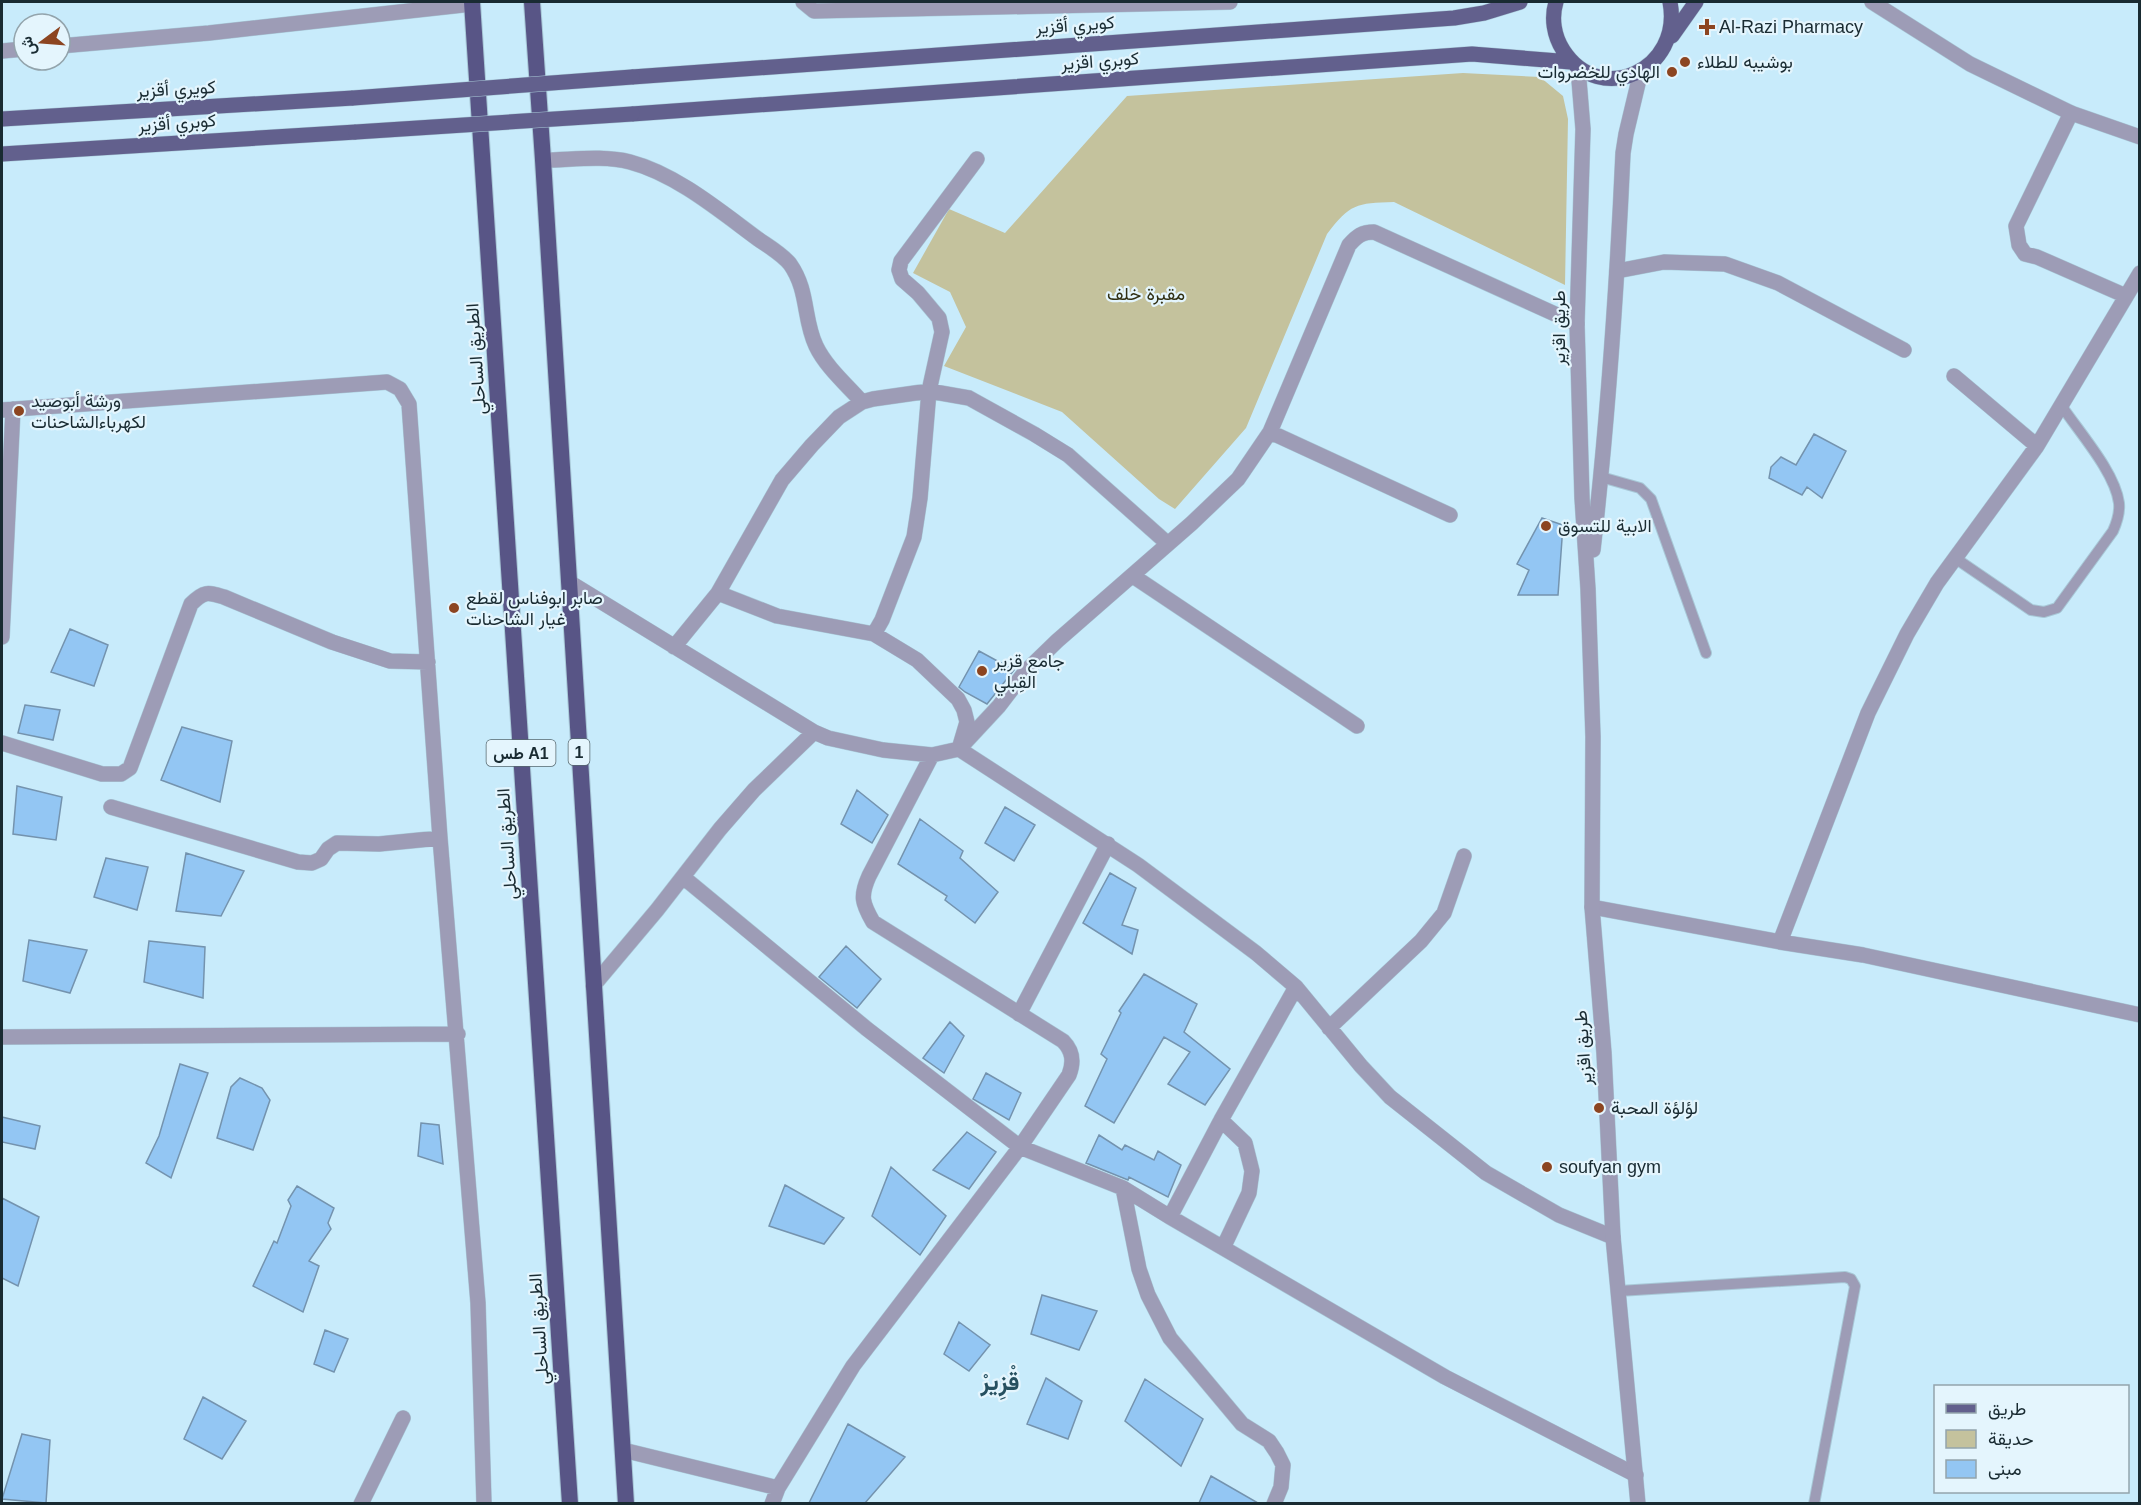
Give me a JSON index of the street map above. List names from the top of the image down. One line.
{"streets":{"highway":["الطريق الساحلي","1","طس A1"],"main road":["كويري أقزير","كوبري اقزير","كوبري أقزير"],"street":["طريق اقزير"]},"crossings":[["كوبري اقزير","كوبري أقزير"],["كوبري اقزير","طريق اقزير"]],"districts":["قْزِيرْ"],"parks":["مقبرة خلف"],"places":{"health":["Al-Razi Pharmacy"],"other":["بوشيبه للطلاء","الهادي للخضروات","ورشة أبوصيد لكهرباءالشاحنات","الابية للتسوق","صابر ابوفناس لقطع غيار الشاحنات","جامع قزير القِبلي","لؤلؤة المحبة","soufyan gym"]},"legend":["طريق","حديقة","مبنى"],"north":"left"}
